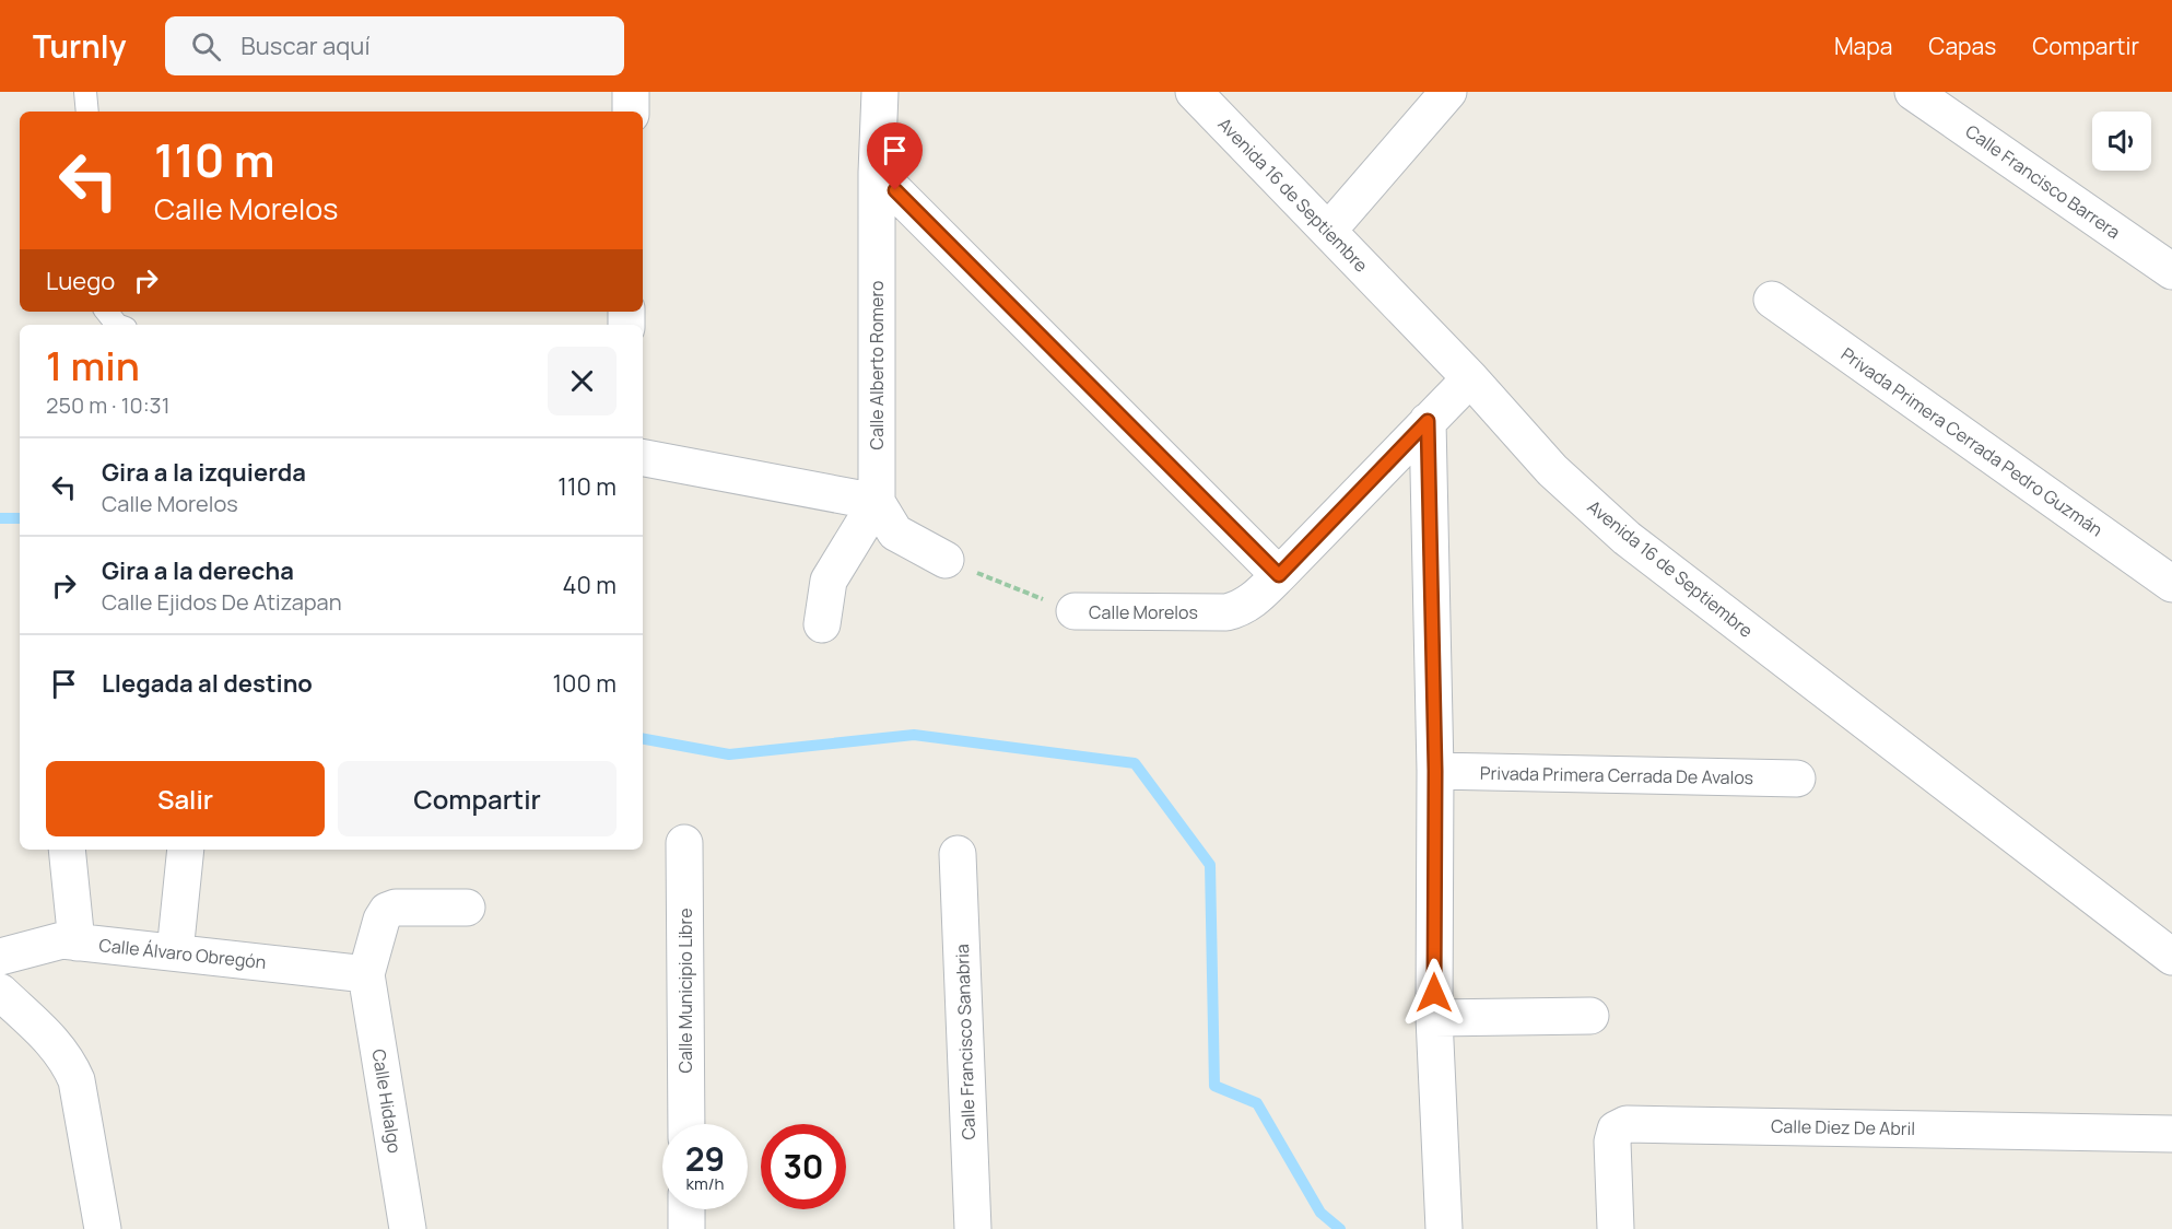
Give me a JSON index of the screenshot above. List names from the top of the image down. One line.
{"streets":{"street":["Calle Francisco Barrera","Avenida 16 de Septiembre","Calle Alberto Romero","Privada Primera Cerrada Pedro Guzmán","Calle Morelos","Privada Primera Cerrada De Avalos","Calle Álvaro Obregón","Calle Municipio Libre","Calle Francisco Sanabria","Calle Hidalgo","Calle Diez De Abril"]},"crossings":[["Avenida 16 de Septiembre","Calle Morelos"],["Calle Álvaro Obregón","Calle Hidalgo"]],"page":{"header":"Turnly","search":"Buscar aquí","nav":["Mapa","Capas","Compartir"],"turn":["110 m","Calle Morelos"],"then":"Luego","heading":["1 min","250 m · 10:31"],"list":[{"name":"Gira a la izquierda","note":"Calle Morelos","value":"110 m"},{"name":"Gira a la derecha","note":"Calle Ejidos De Atizapan","value":"40 m"},{"name":"Llegada al destino","value":"100 m"}],"buttons":["Salir","Compartir"],"speed":"29 km/h","limit":"30"}}
